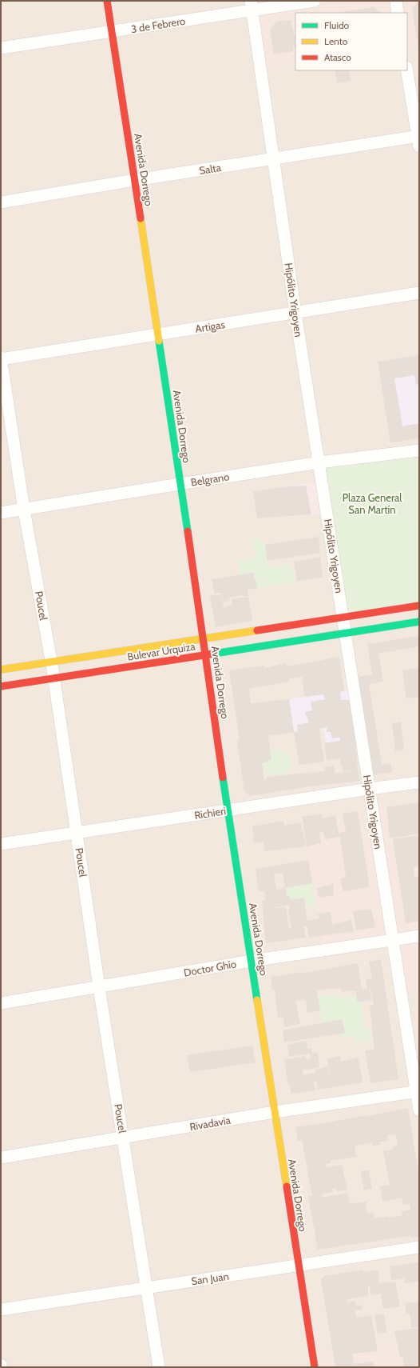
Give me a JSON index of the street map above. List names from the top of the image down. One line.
{"streets":{"main road":["Avenida Dorrego","Bulevar Urquiza"],"street":["3 de Febrero","Salta","Hipólito Yrigoyen","Artigas","Belgrano","Poucel","Richieri","Doctor Ghío","Rivadavia","San Juan"]},"crossings":[["3 de Febrero","Avenida Dorrego"],["3 de Febrero","Hipólito Yrigoyen"],["Salta","Avenida Dorrego"],["Salta","Hipólito Yrigoyen"],["Avenida Dorrego","Artigas"],["Avenida Dorrego","Belgrano"],["Avenida Dorrego","Bulevar Urquiza"],["Avenida Dorrego","Richieri"],["Avenida Dorrego","Doctor Ghío"],["Avenida Dorrego","Rivadavia"],["Avenida Dorrego","San Juan"],["Hipólito Yrigoyen","Artigas"],["Hipólito Yrigoyen","Belgrano"],["Hipólito Yrigoyen","Bulevar Urquiza"],["Hipólito Yrigoyen","Richieri"],["Hipólito Yrigoyen","Doctor Ghío"],["Hipólito Yrigoyen","Rivadavia"],["Artigas","Poucel"],["Belgrano","Poucel"],["Poucel","Bulevar Urquiza"],["Poucel","Richieri"],["Poucel","Doctor Ghío"],["Poucel","Rivadavia"],["Poucel","San Juan"]],"parks":["Plaza General San Martín"],"legend":["Fluido","Lento","Atasco"]}
